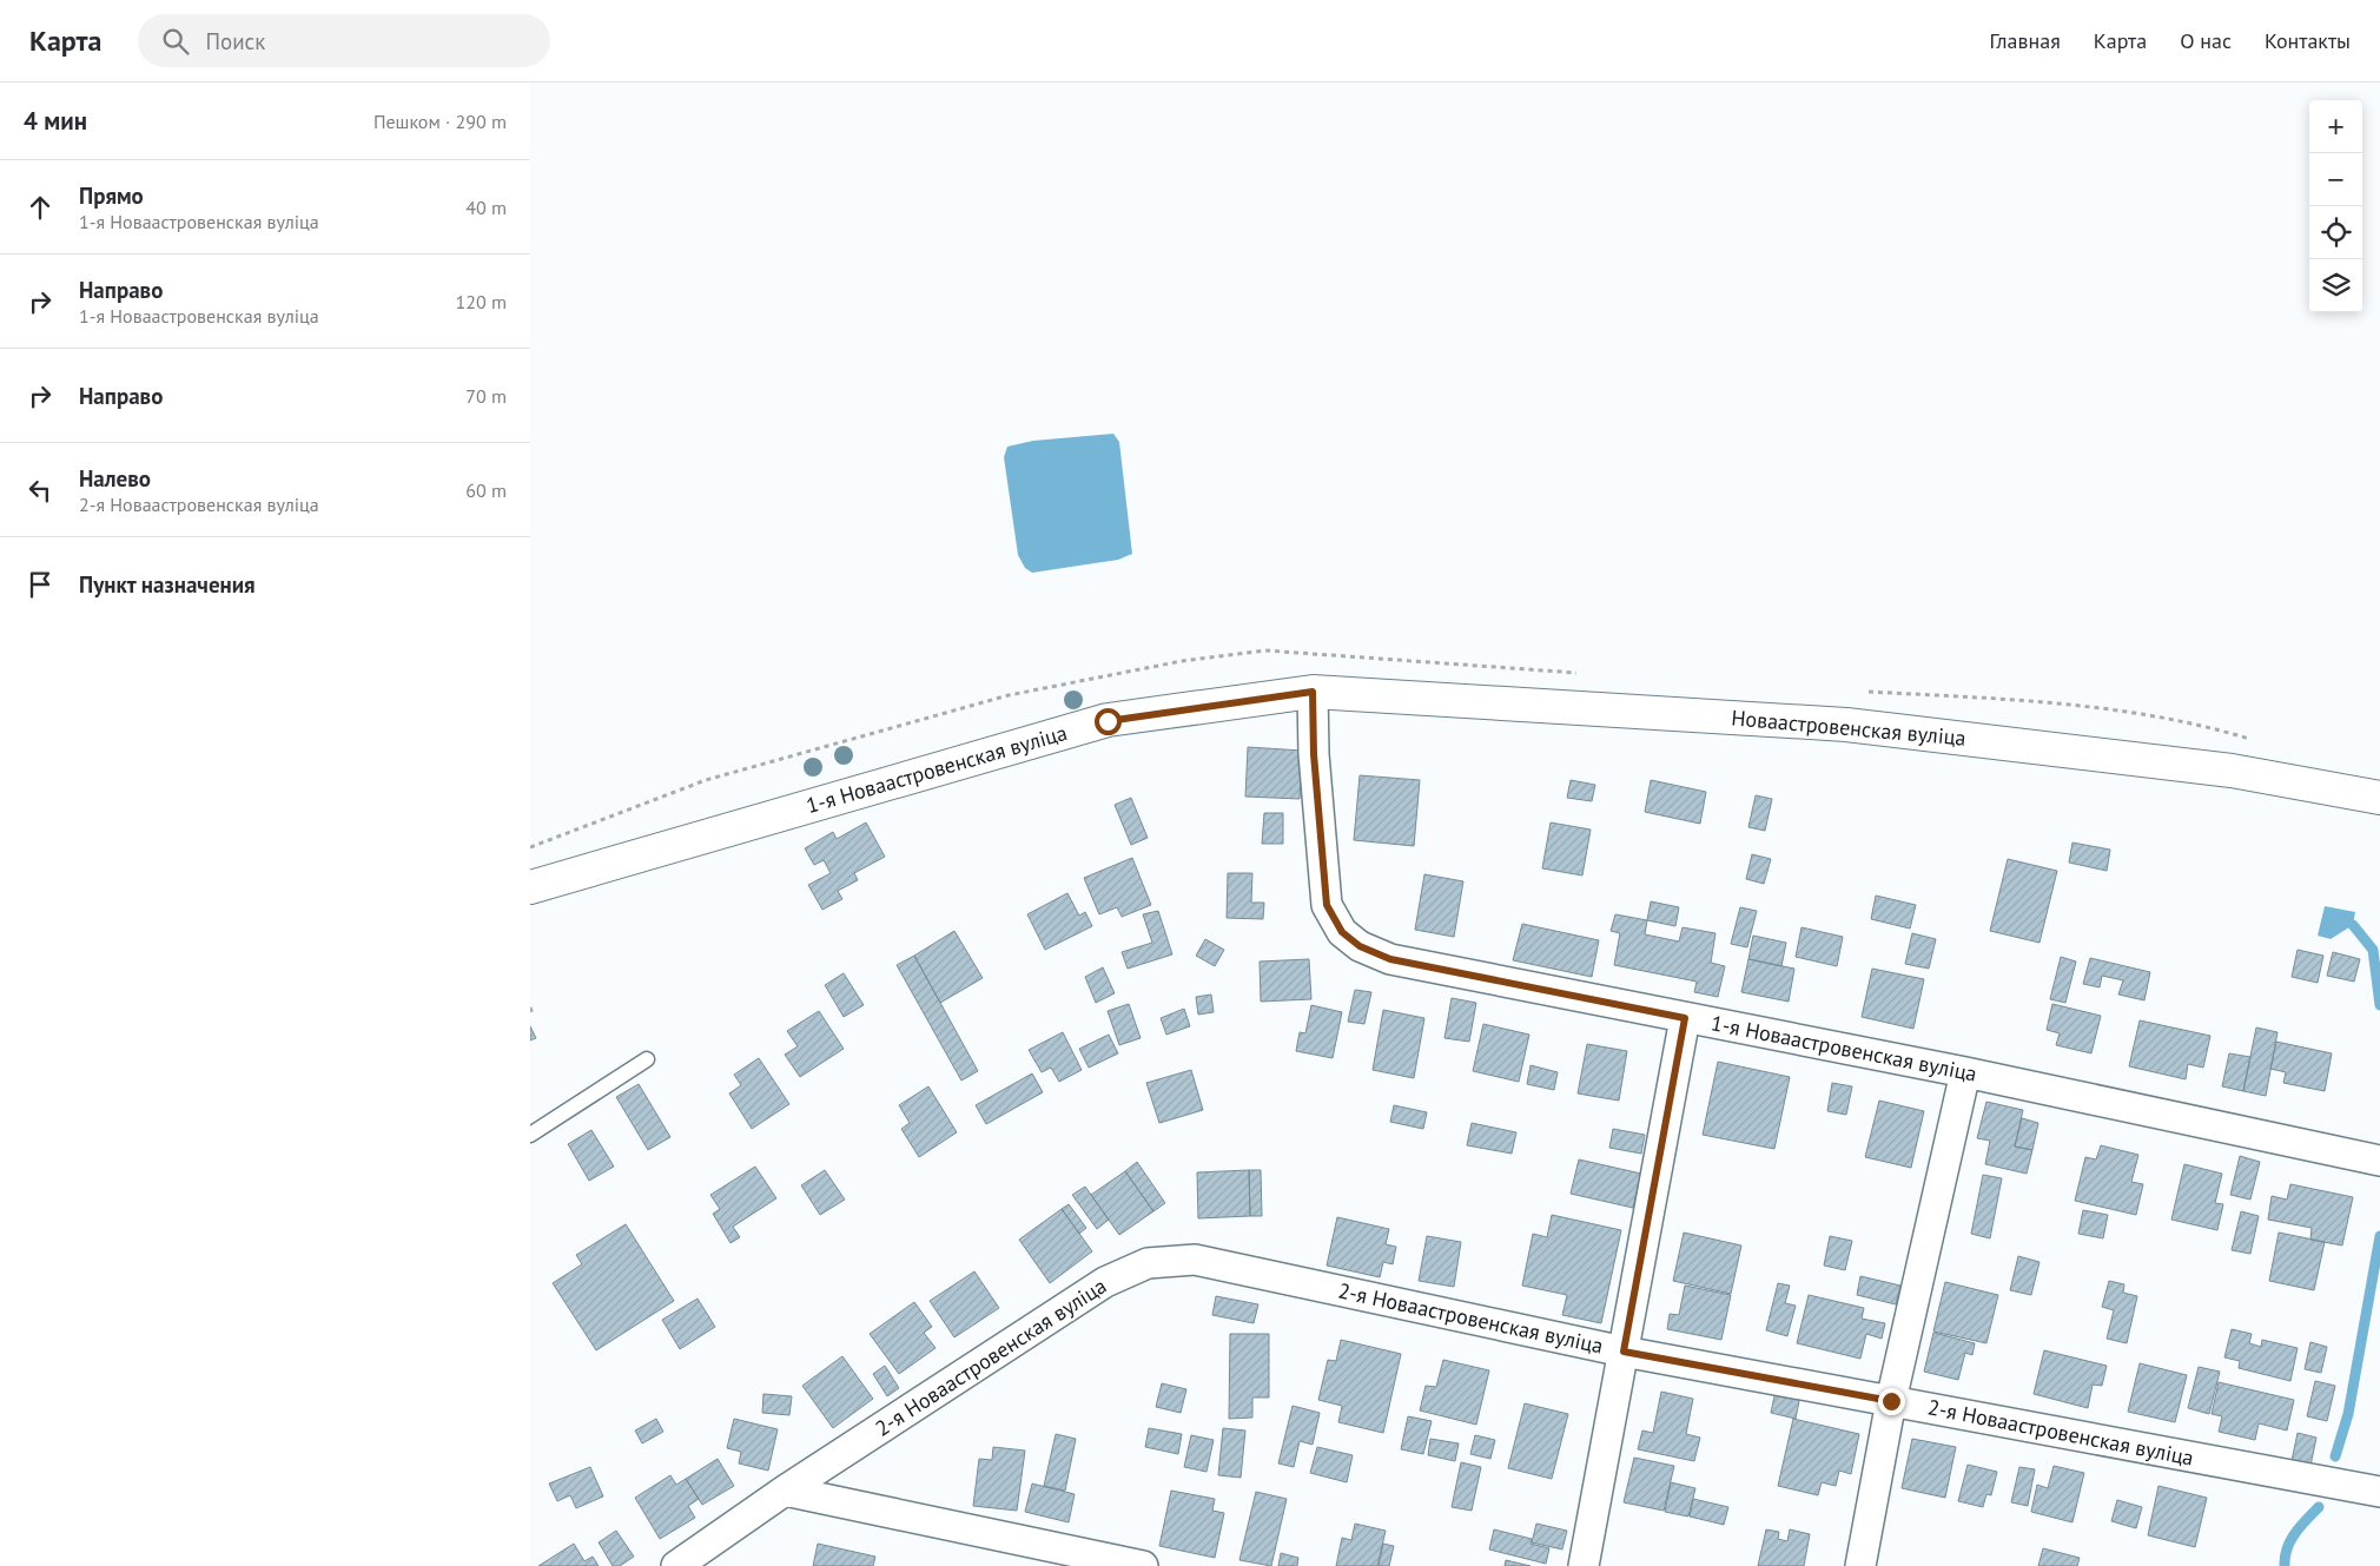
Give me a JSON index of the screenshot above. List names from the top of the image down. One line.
{"streets":{"main road":["Новаастровенская вуліца","1-я Новаастровенская вуліца"],"street":["2-я Новаастровенская вуліца"]},"crossings":[["Новаастровенская вуліца","1-я Новаастровенская вуліца"]],"page":{"header":"Карта","search":"Поиск","nav":["Главная","Карта","О нас","Контакты"],"heading":["4 мин","Пешком · 290 m"],"map_buttons":["+","−"],"list":[["Прямо","1-я Новаастровенская вуліца","40 m"],["Направо","1-я Новаастровенская вуліца","120 m"],["Направо","70 m"],["Налево","2-я Новаастровенская вуліца","60 m"],"Пункт назначения"]}}
